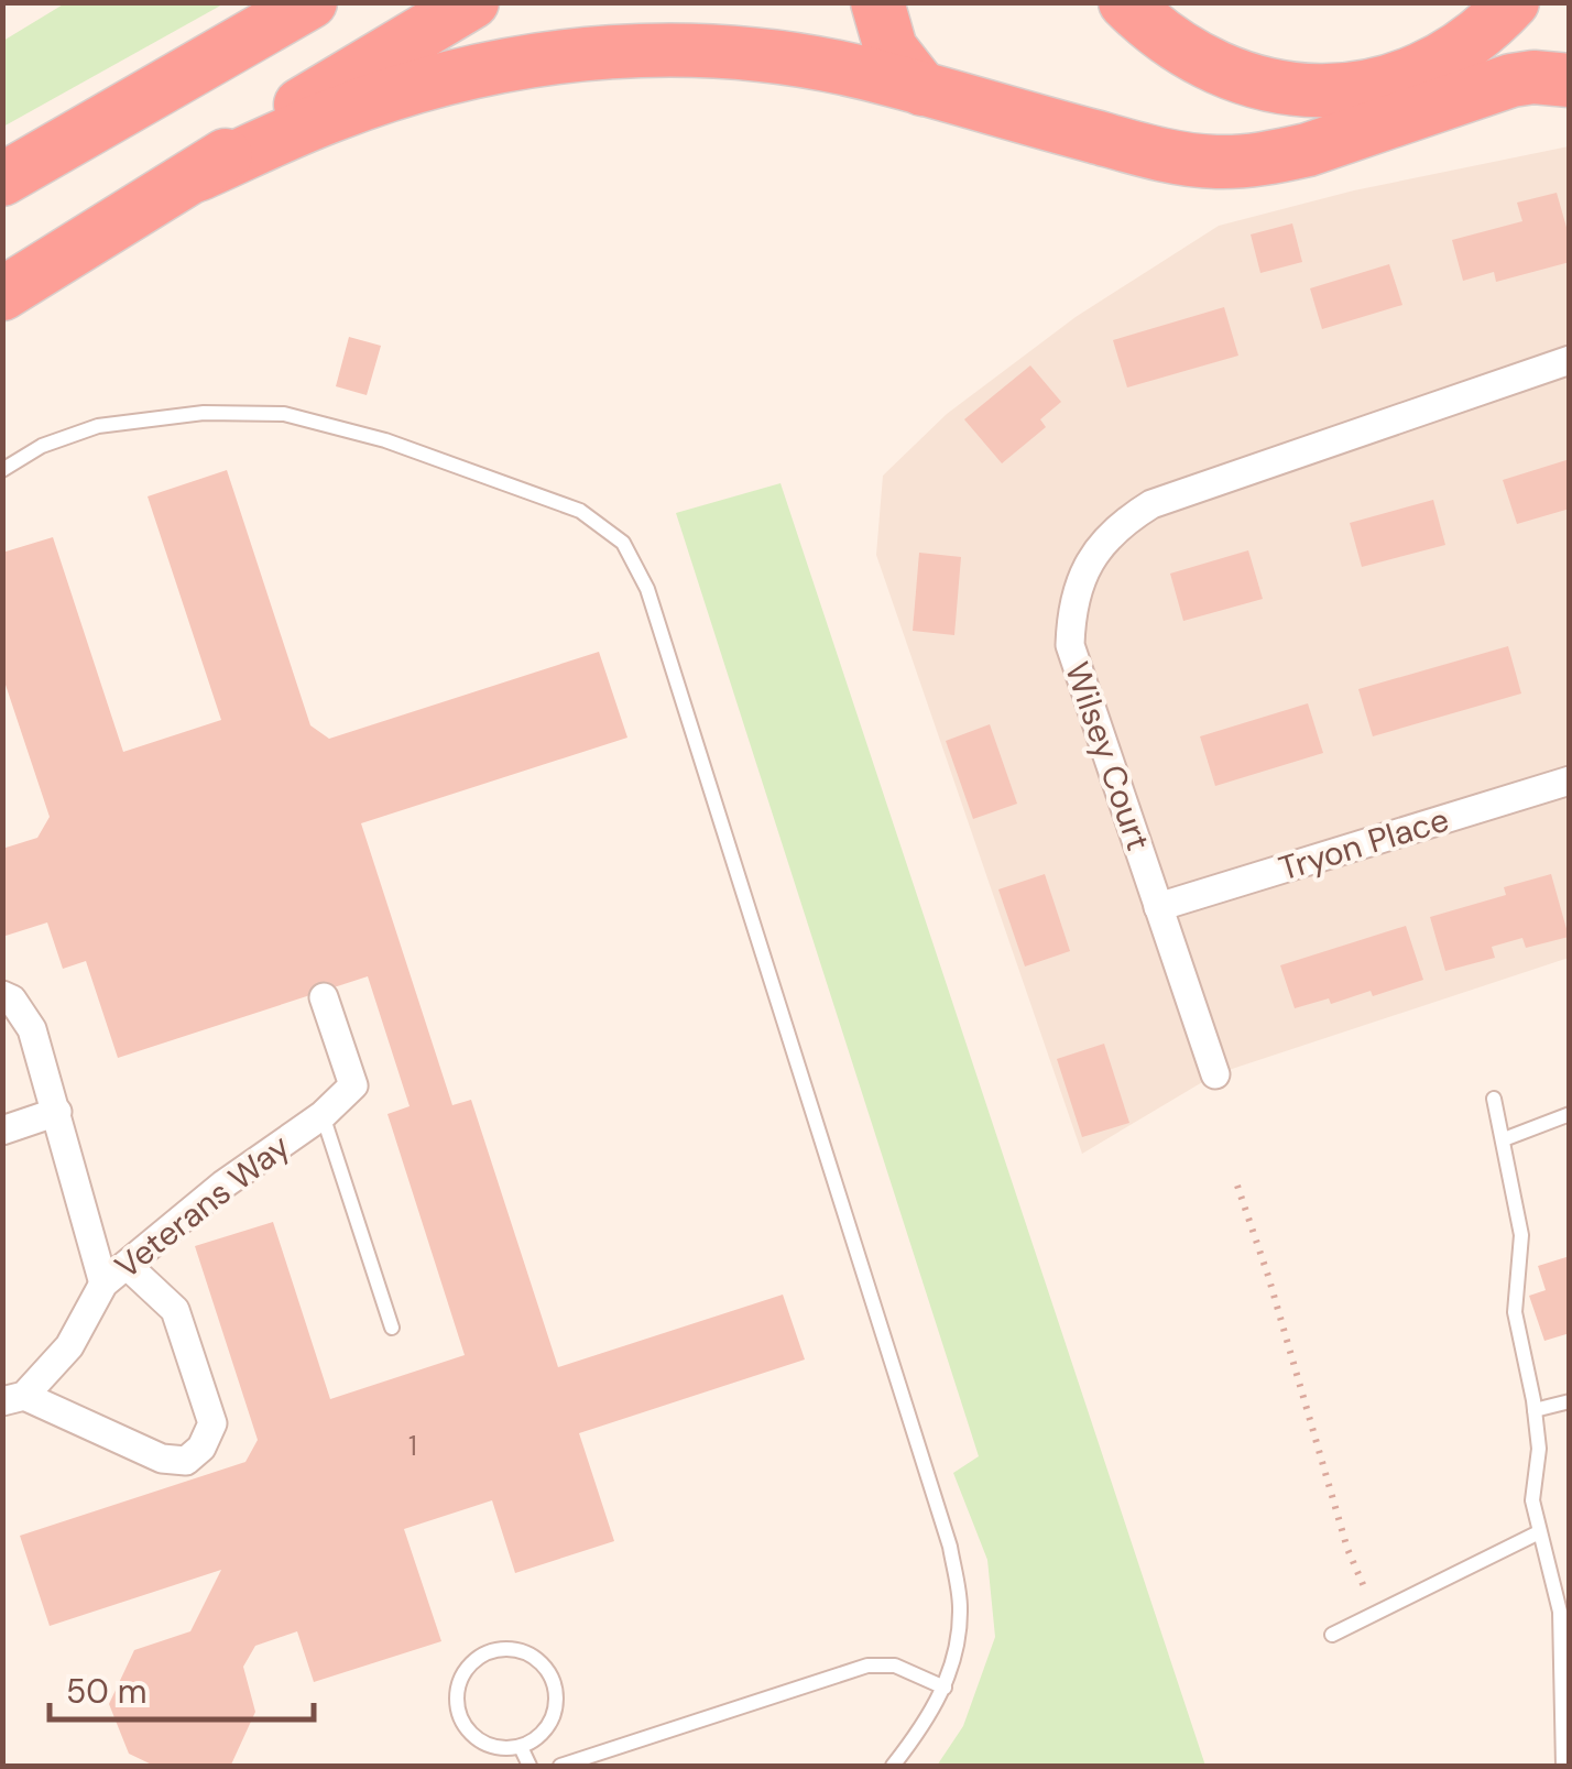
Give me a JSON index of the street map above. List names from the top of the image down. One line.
{"streets":{"street":["Wilsey Court","Tryon Place","Veterans Way"]},"crossings":[["Wilsey Court","Tryon Place"]],"house_numbers":["1"],"scale_bar":"50 m"}
